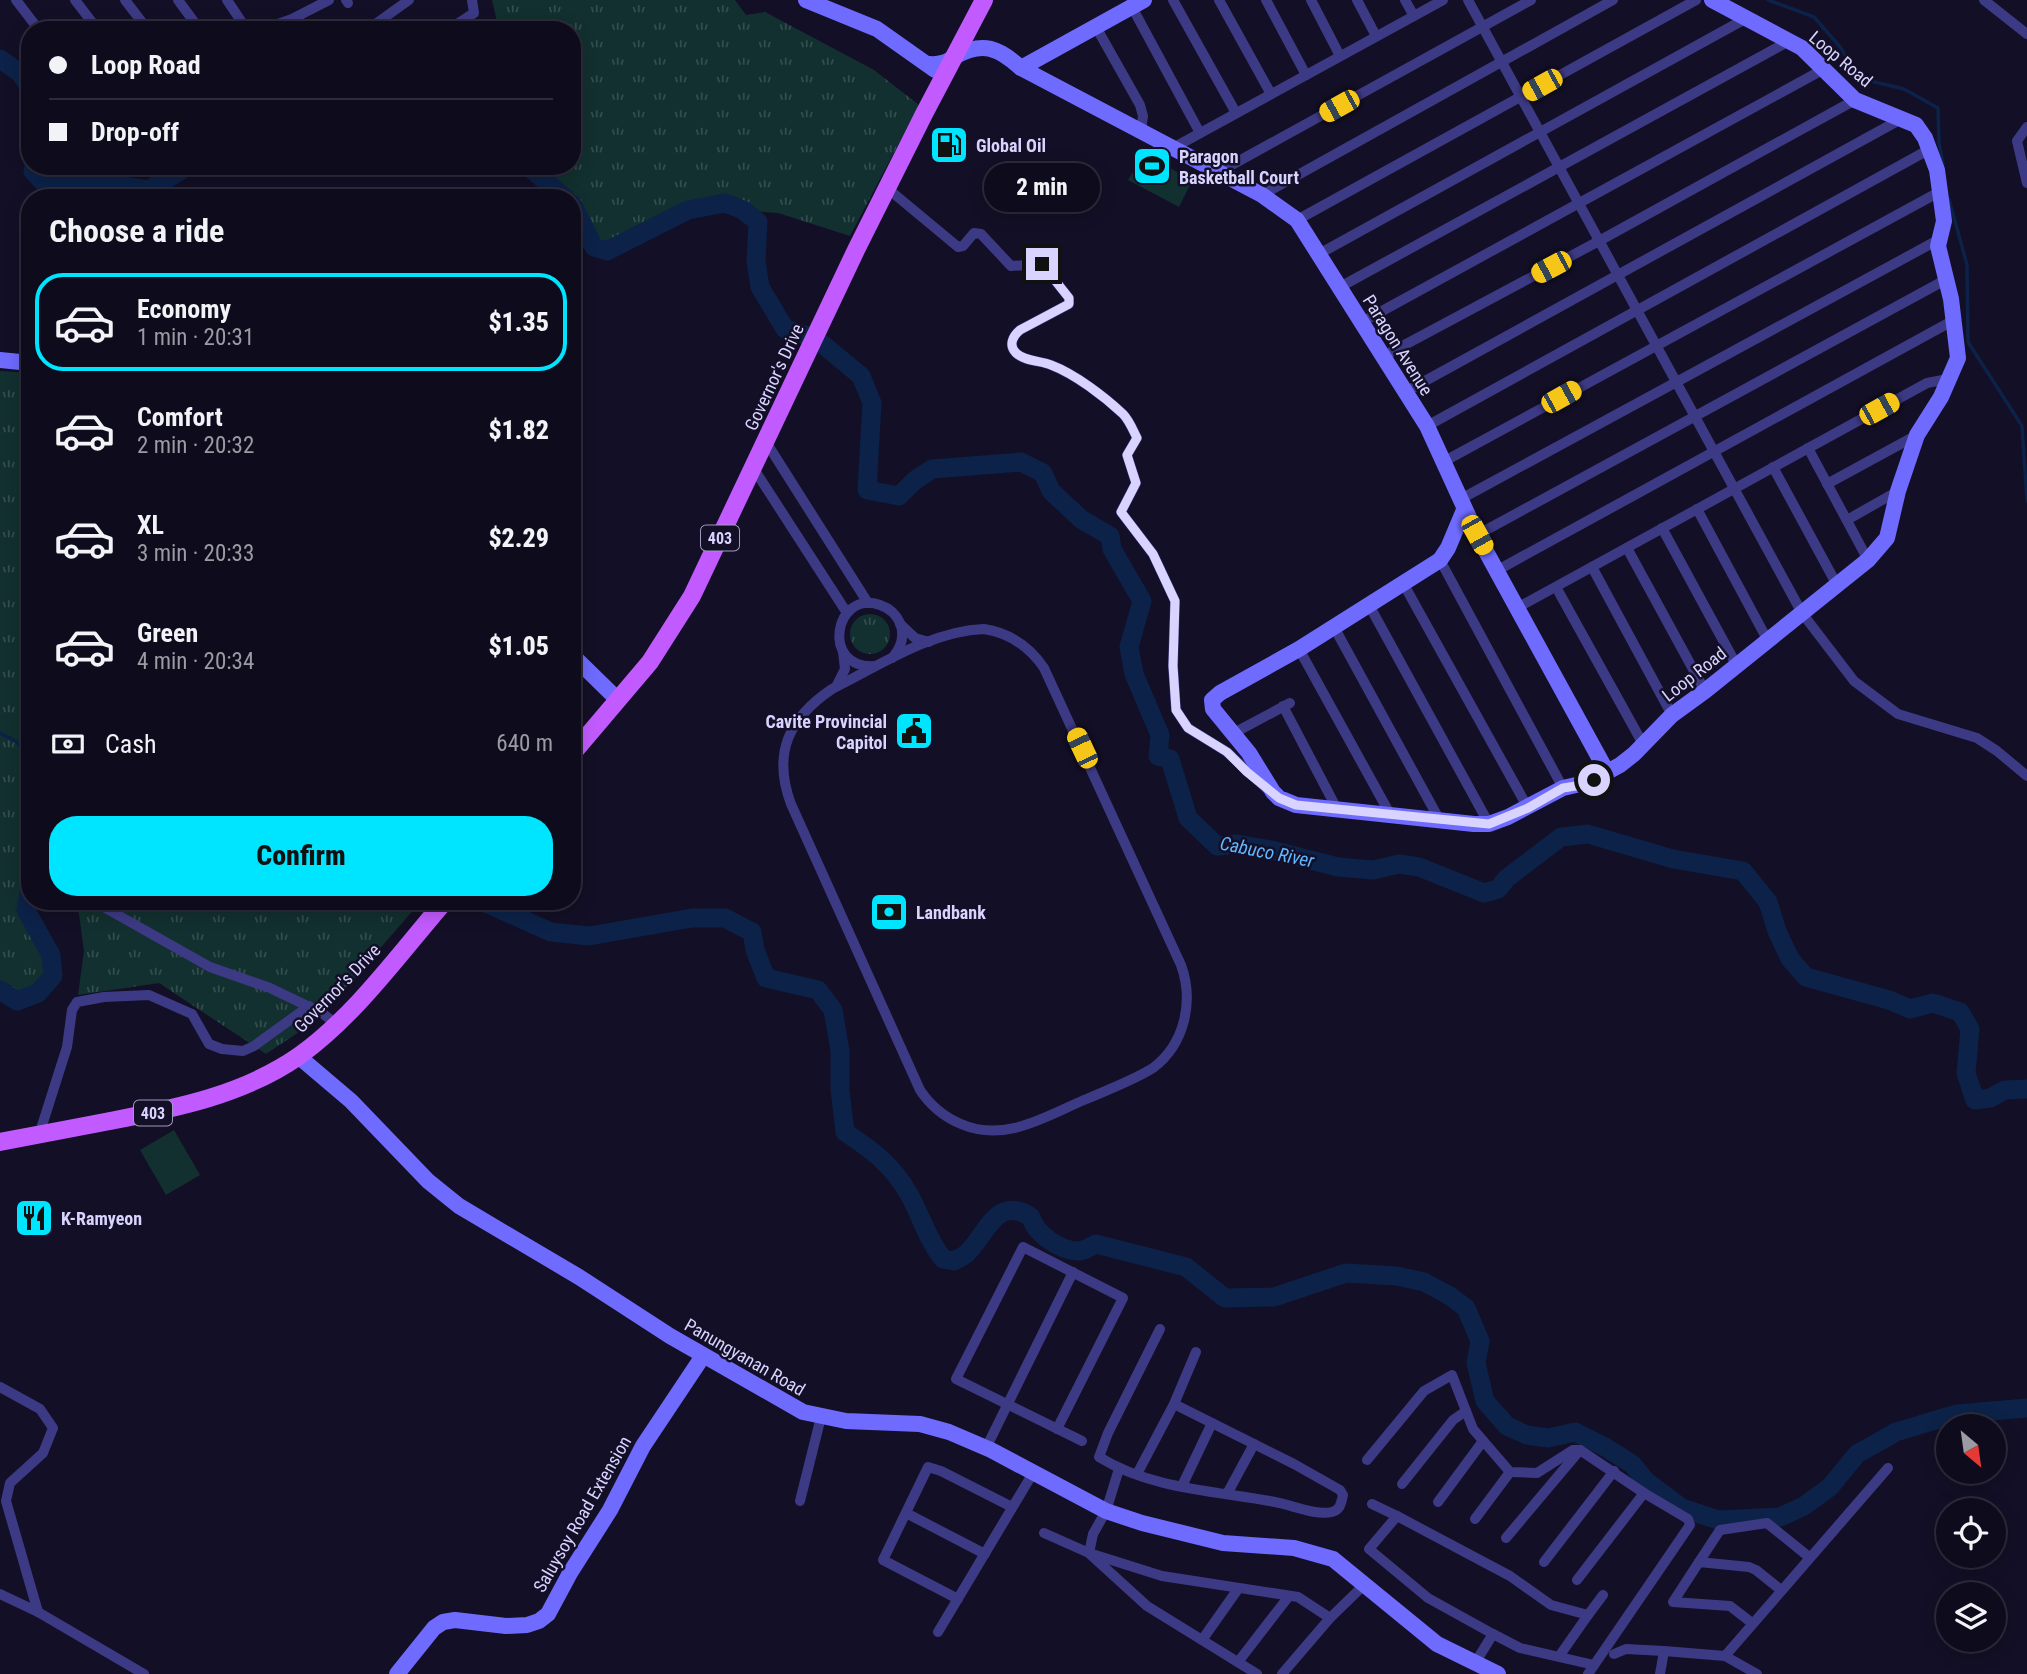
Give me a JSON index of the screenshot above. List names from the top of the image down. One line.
{"streets":{"main road":["Governor's Drive","403"],"street":["Loop Road","Paragon Avenue","Panungyanan Road","Saluysoy Road Extension"]},"crossings":[["Loop Road","Paragon Avenue"],["Governor's Drive","Panungyanan Road"],["Panungyanan Road","Saluysoy Road Extension"]],"water":["Cabuco River"],"places":{"fuel station":["Global Oil"],"sports":["Paragon Basketball Court"],"public building":["Cavite Provincial Capitol"],"bank":["Landbank"],"restaurant":["K-Ramyeon"]},"north":"bottom right","page":{"banner":["Loop Road","Drop-off"],"bubble":"2 min","heading":"Choose a ride","list":[{"name":"Economy","note":"1 min · 20:31","value":"$1.35"},{"name":"Comfort","note":"2 min · 20:32","value":"$1.82"},{"name":"XL","note":"3 min · 20:33","value":"$2.29"},{"name":"Green","note":"4 min · 20:34","value":"$1.05"}],"pay":["Cash","640 m"],"buttons":"Confirm"}}
